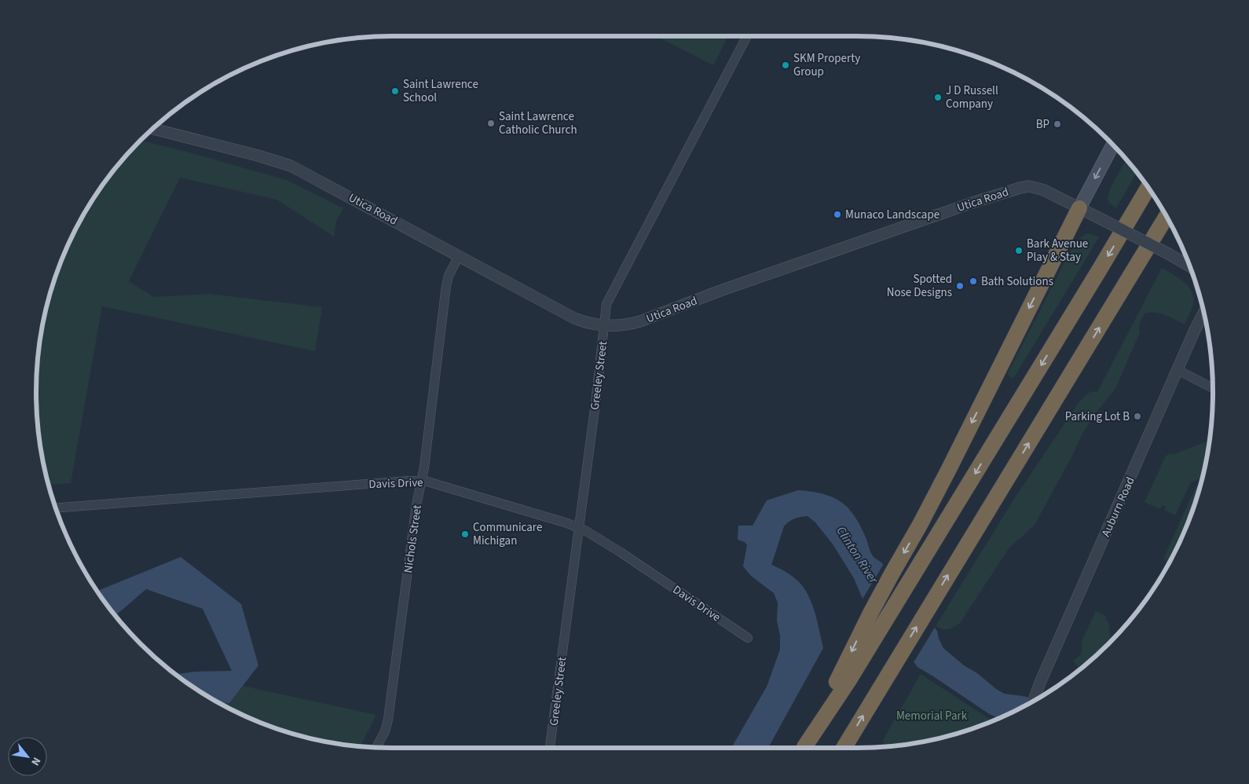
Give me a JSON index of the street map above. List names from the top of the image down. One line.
{"streets":{"street":["Utica Road","Greeley Street","Davis Drive","Auburn Road","Nichols Street"]},"crossings":[["Utica Road","Greeley Street"],["Utica Road","Nichols Street"],["Greeley Street","Davis Drive"],["Davis Drive","Nichols Street"]],"water":["Clinton River"],"parks":["Memorial Park"],"places":["SKM Property Group","Saint Lawrence School","J D Russell Company","Saint Lawrence Catholic Church","BP","Munaco Landscape","Bark Avenue Play & Stay","Bath Solutions","Spotted Nose Designs","Parking Lot B","Communicare Michigan"],"north":"bottom right"}
